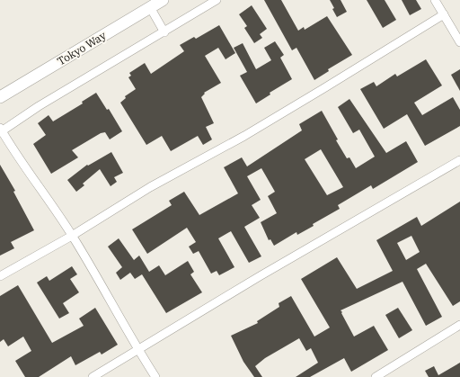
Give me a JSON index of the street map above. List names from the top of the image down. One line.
{"streets":{"main road":["Tokyo Way"]}}
